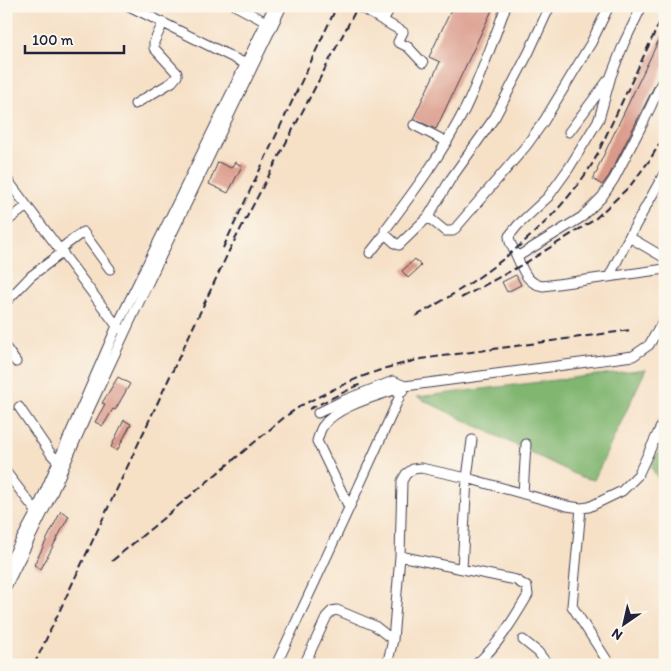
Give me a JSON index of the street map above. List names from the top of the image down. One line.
{"scale_bar":"100 m","north":"bottom left"}
